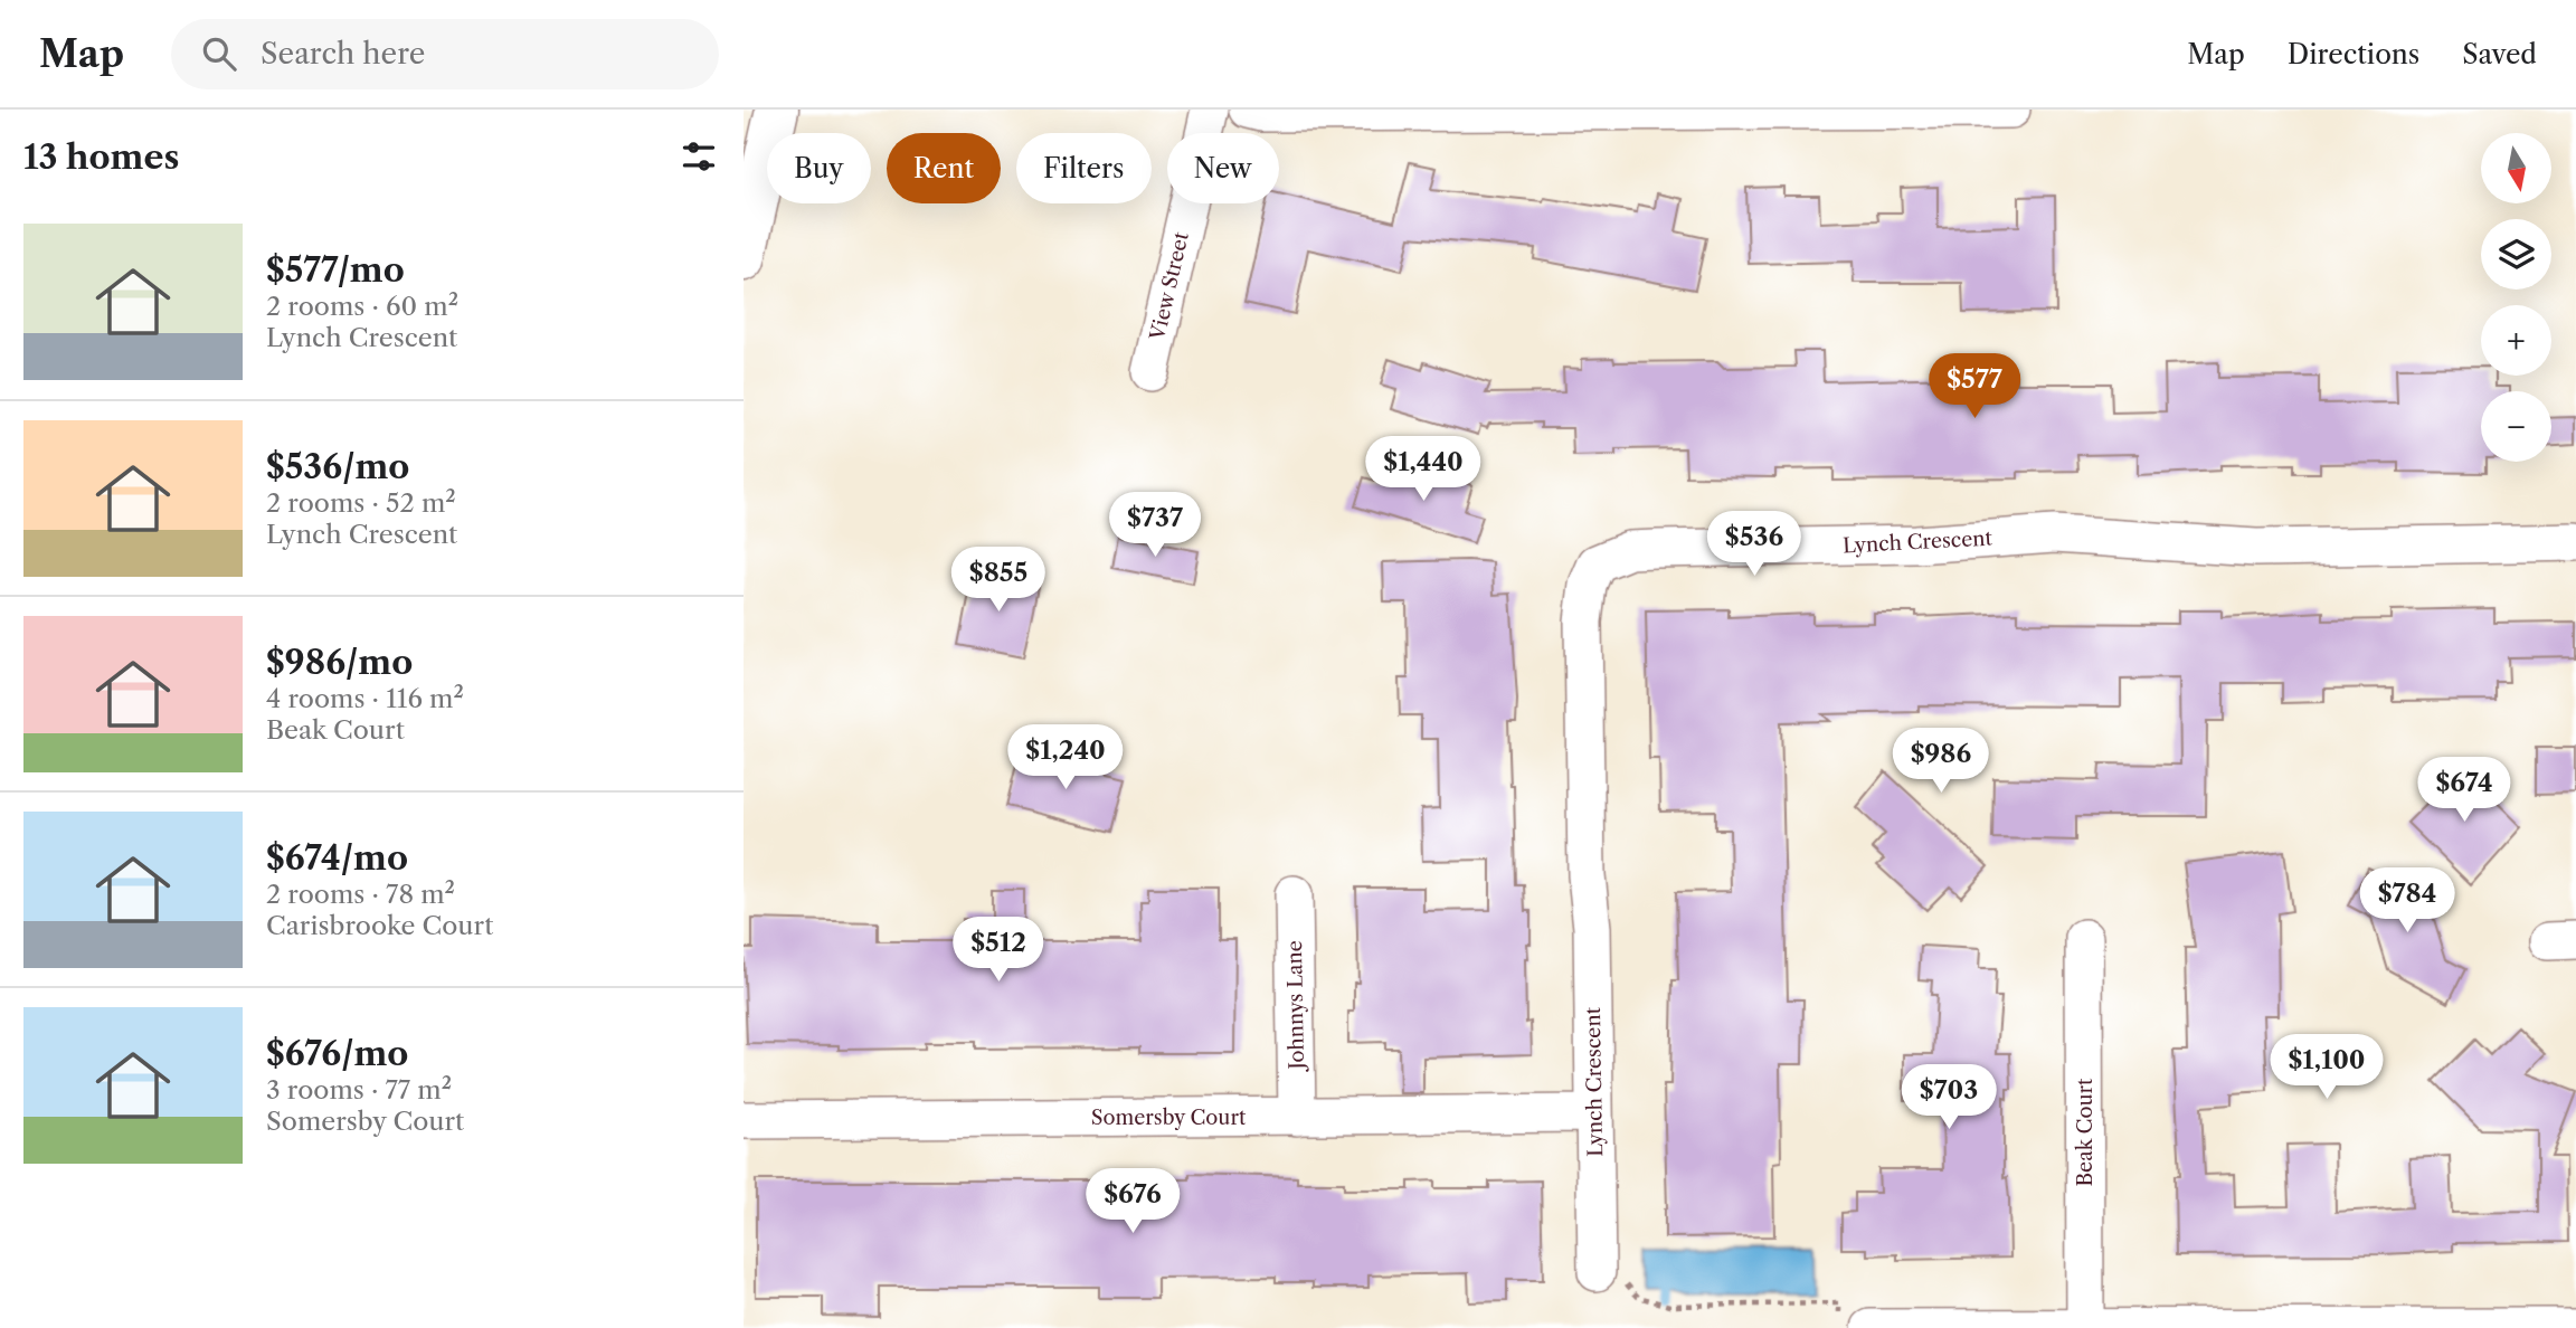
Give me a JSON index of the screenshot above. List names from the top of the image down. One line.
{"streets":{"street":["View Street","Lynch Crescent","Johnnys Lane","Somersby Court","Beak Court"]},"crossings":[["Lynch Crescent","Somersby Court"],["Johnnys Lane","Somersby Court"]],"north":"bottom","page":{"header":"Map","search":"Search here","nav":["Map","Directions","Saved"],"heading":"13 homes","map_buttons":["+","−"],"chip":["Buy","Rent","Filters","New"],"list":[{"name":"$577/mo","note":"2 rooms · 60 m² · Lynch Crescent"},{"name":"$536/mo","note":"2 rooms · 52 m² · Lynch Crescent"},{"name":"$986/mo","note":"4 rooms · 116 m² · Beak Court"},{"name":"$674/mo","note":"2 rooms · 78 m² · Carisbrooke Court"},{"name":"$676/mo","note":"3 rooms · 77 m² · Somersby Court"}],"price":["$577","$1,440","$737","$536","$855","$1,240","$986","$674","$784","$512","$1,100","$703","$676"]}}
